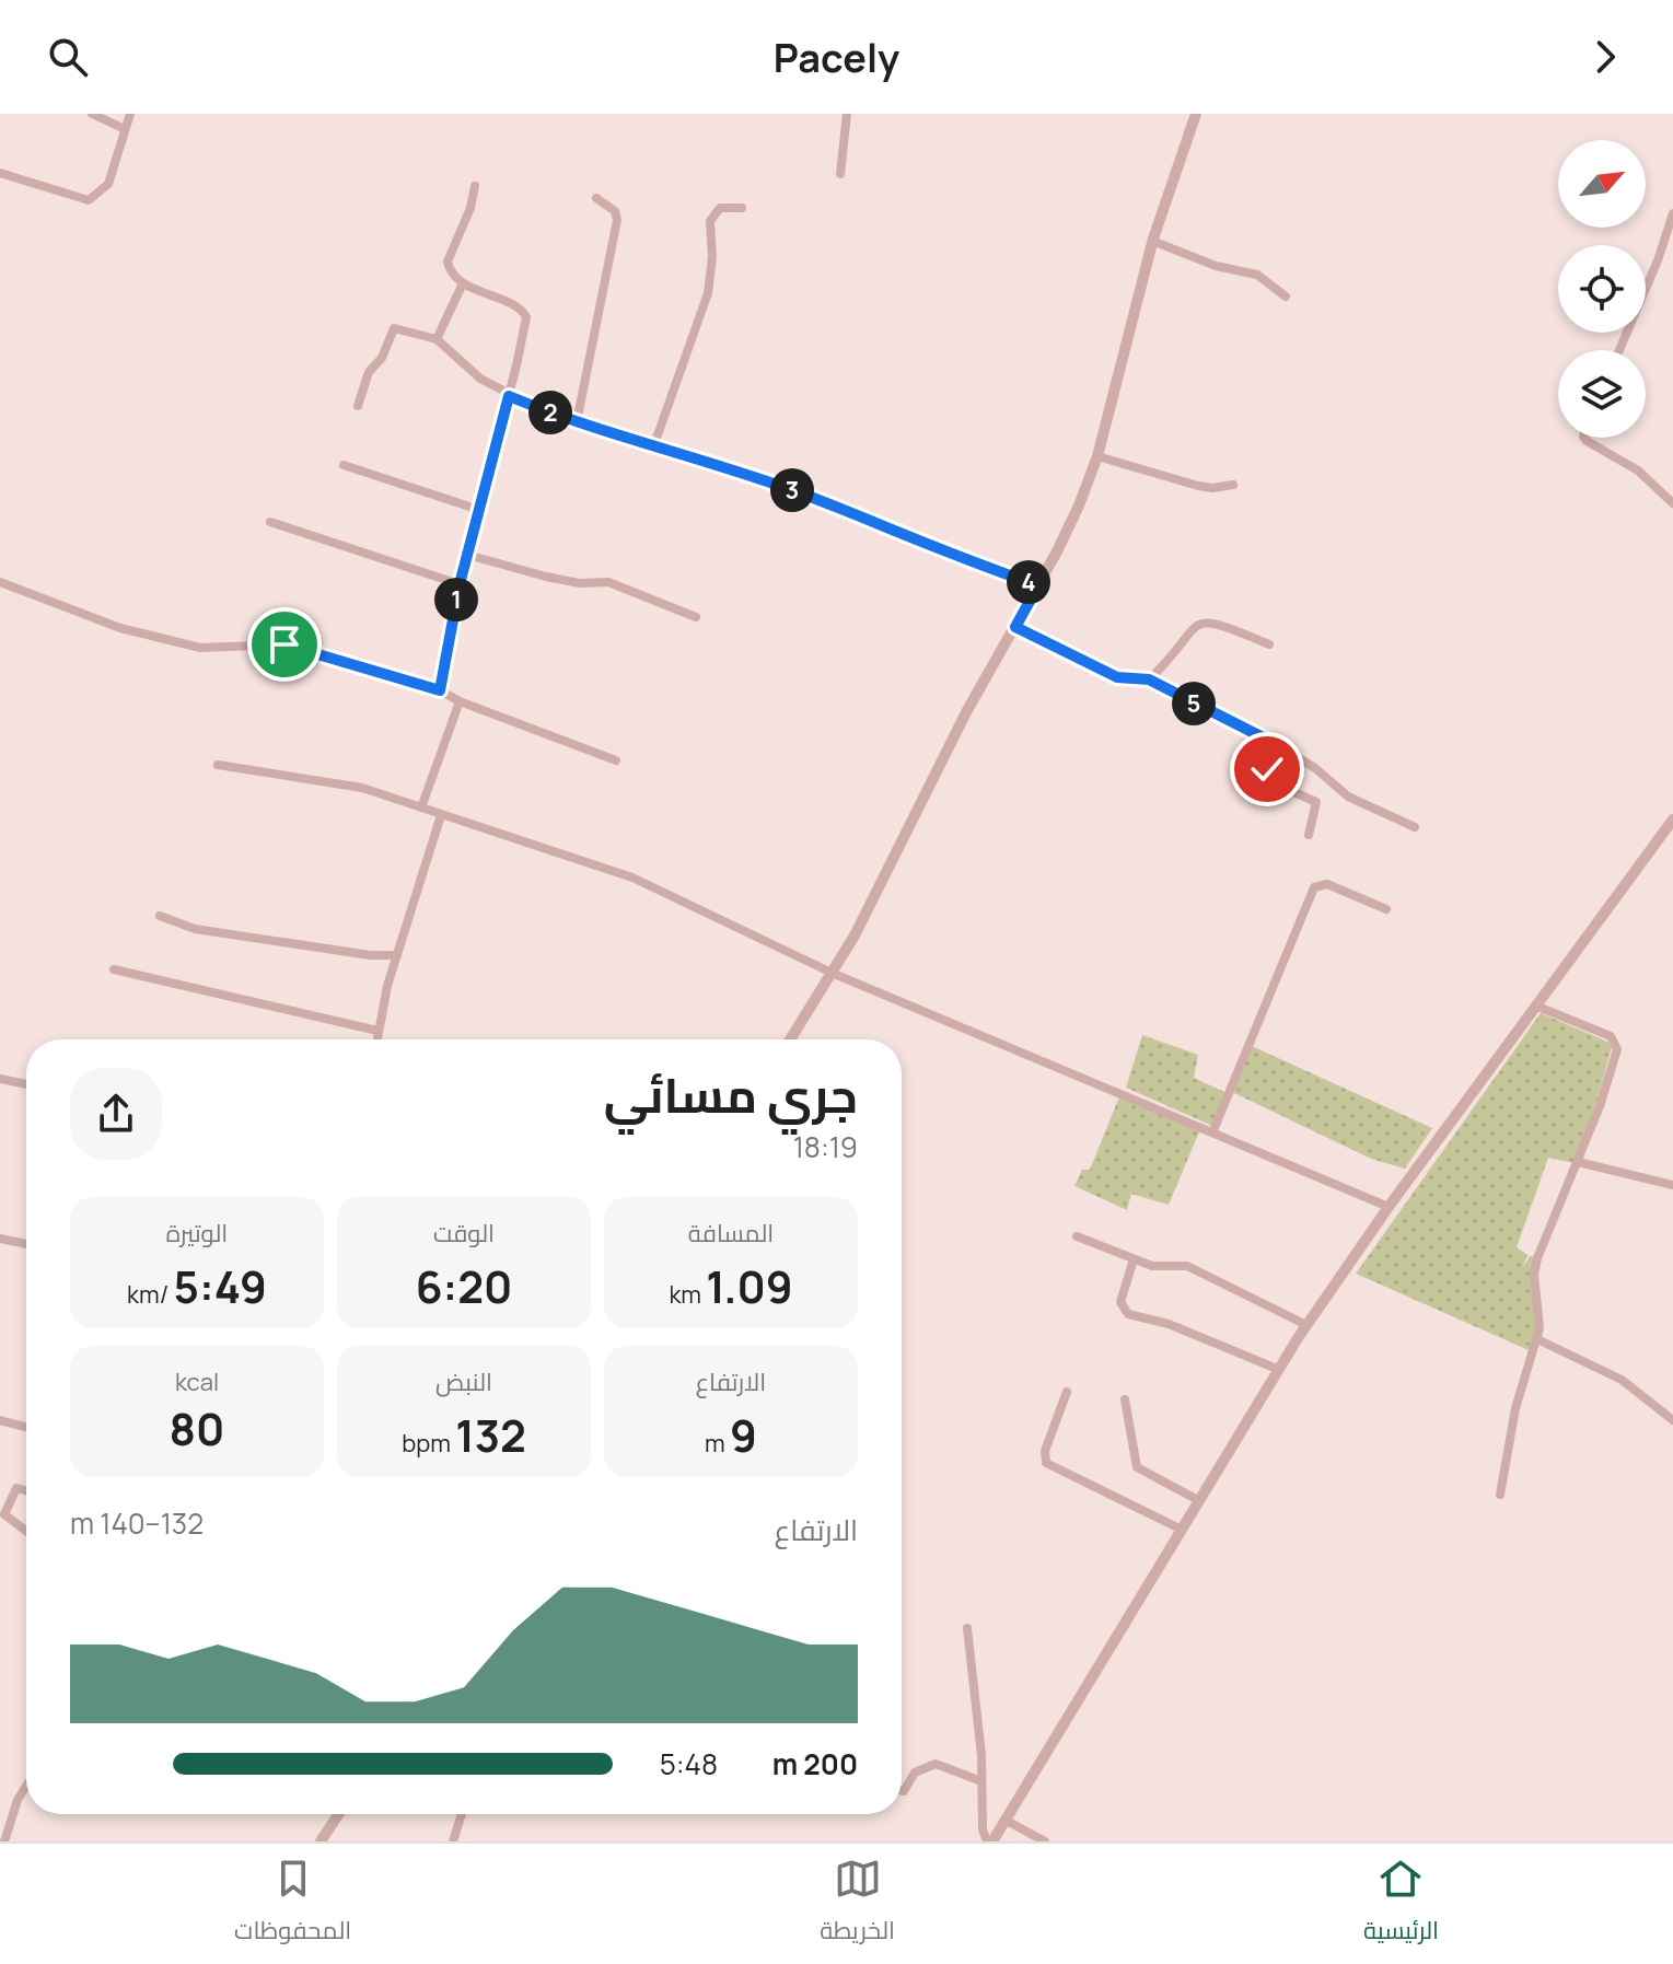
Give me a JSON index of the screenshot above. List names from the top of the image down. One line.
{"north":"top right","page":{"header":"Pacely","pins":["2","3","4","1","5"],"heading":["جري مسائي","18:19"],"stats":[["المسافة","1.09 km"],["الوقت","6:20"],["الوتيرة","5:49 /km"],["الارتفاع","9 m"],["النبض","132 bpm"],["kcal","80"]],"chart":["الارتفاع","132–140 m"],"list":[{"name":"200 m","note":"5:48"}],"tabs":["الرئيسية","الخريطة","المحفوظات"]}}
